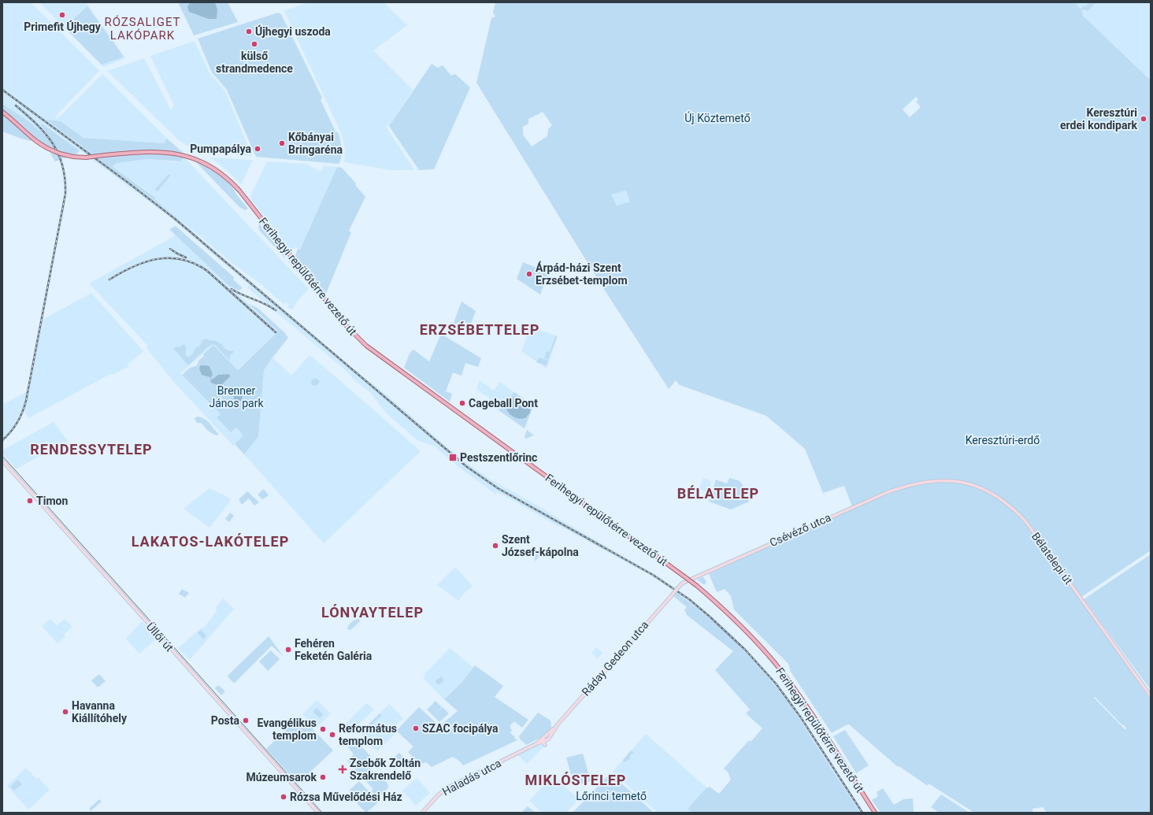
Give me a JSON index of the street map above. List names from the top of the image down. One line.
{"streets":{"main road":["Ferihegyi repülőtérre vezető út","Csévéző utca","Bélatelepi út","Üllői út","Ráday Gedeon utca","Haladás utca"]},"crossings":[["Csévéző utca","Bélatelepi út"],["Csévéző utca","Ráday Gedeon utca"],["Ráday Gedeon utca","Haladás utca"]],"districts":["RÓZSALIGET LAKÓPARK","ERZSÉBETTELEP","RENDESSYTELEP","BÉLATELEP","LAKATOS-LAKÓTELEP","LÓNYAYTELEP","MIKLÓSTELEP"],"parks":["Új Köztemető","Brenner János park","Keresztúri-erdő","Lőrinci temető"],"places":{"other":["Primefit Újhegy","Újhegyi uszoda","külső strandmedence","Keresztúri erdei kondipark","Kőbányai Bringaréna","Pumpapálya","Árpád-házi Szent Erzsébet-templom","Cageball Pont","Timon","Szent József-kápolna","Fehéren Feketén Galéria","Havanna Kiállítóhely","Posta","SZAC focipálya","Evangélikus templom","Református templom","Múzeumsarok","Rózsa Művelődési Ház"],"transit":["Pestszentlőrinc"],"health":["Zsebők Zoltán Szakrendelő"]}}
